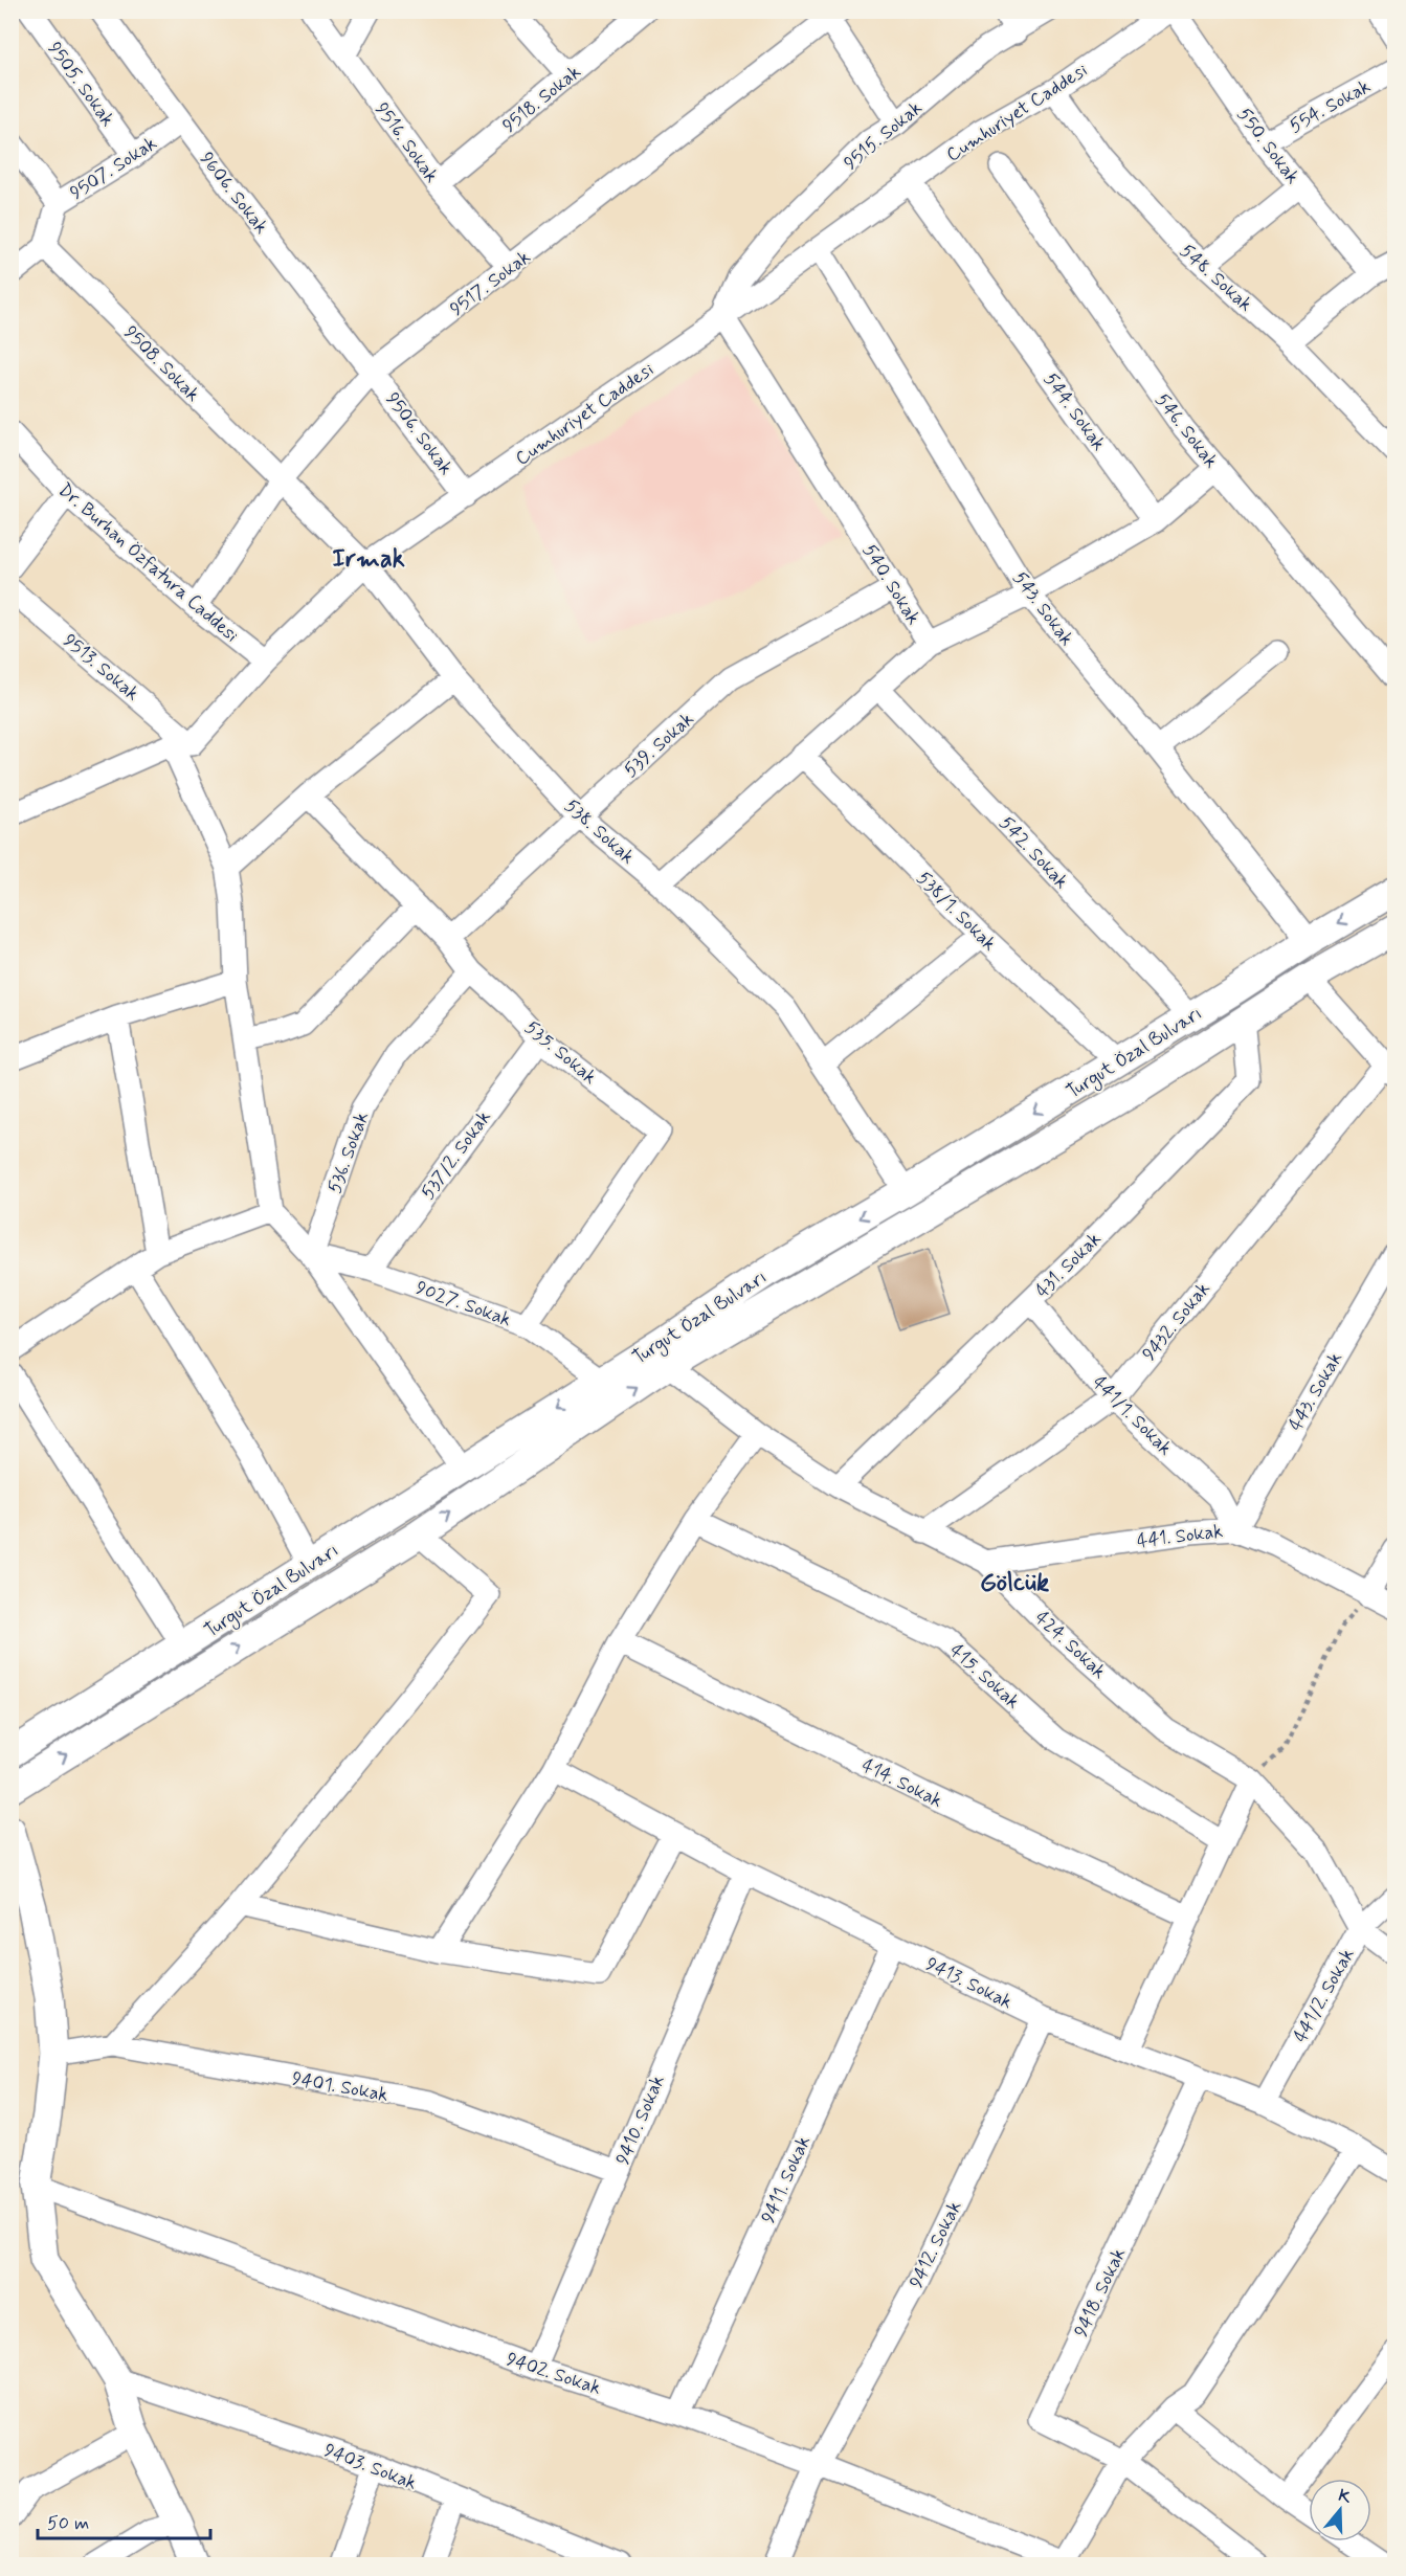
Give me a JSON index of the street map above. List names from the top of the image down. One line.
{"streets":{"street":["9505. Sokak","9518. Sokak","554. Sokak","Cumhuriyet Caddesi","9515. Sokak","9516. Sokak","550. Sokak","9507. Sokak","9606. Sokak","548. Sokak","9517. Sokak","9508. Sokak","544. Sokak","546. Sokak","9506. Sokak","Dr. Burhan Özfatura Caddesi","540. Sokak","543. Sokak","9513. Sokak","539. Sokak","538. Sokak","542. Sokak","538/1. Sokak","535. Sokak","Turgut Özal Bulvarı","536. Sokak","537/2. Sokak","431. Sokak","9027. Sokak","9432. Sokak","443. Sokak","441/1. Sokak","441. Sokak","424. Sokak","415. Sokak","414. Sokak","9413. Sokak","441/2. Sokak","9401. Sokak","9410. Sokak","9411. Sokak","9412. Sokak","9418. Sokak","9402. Sokak","9403. Sokak"]},"crossings":[["9505. Sokak","9507. Sokak"],["9518. Sokak","9516. Sokak"],["554. Sokak","550. Sokak"],["Cumhuriyet Caddesi","9515. Sokak"],["Cumhuriyet Caddesi","550. Sokak"],["Cumhuriyet Caddesi","548. Sokak"],["Cumhuriyet Caddesi","544. Sokak"],["Cumhuriyet Caddesi","9506. Sokak"],["Cumhuriyet Caddesi","Dr. Burhan Özfatura Caddesi"],["Cumhuriyet Caddesi","540. Sokak"],["Cumhuriyet Caddesi","543. Sokak"],["Cumhuriyet Caddesi","9513. Sokak"],["Cumhuriyet Caddesi","538. Sokak"],["9515. Sokak","540. Sokak"],["9516. Sokak","9517. Sokak"],["9507. Sokak","9606. Sokak"],["9507. Sokak","9508. Sokak"],["9606. Sokak","9517. Sokak"],["9606. Sokak","9506. Sokak"],["9517. Sokak","9508. Sokak"],["9517. Sokak","9506. Sokak"],["9517. Sokak","Dr. Burhan Özfatura Caddesi"],["9517. Sokak","538. Sokak"],["9508. Sokak","538. Sokak"],["540. Sokak","539. Sokak"],["540. Sokak","538. Sokak"],["540. Sokak","542. Sokak"],["540. Sokak","538/1. Sokak"],["543. Sokak","Turgut Özal Bulvarı"],["539. Sokak","538. Sokak"],["539. Sokak","535. Sokak"],["538. Sokak","Turgut Özal Bulvarı"],["542. Sokak","Turgut Özal Bulvarı"],["538/1. Sokak","Turgut Özal Bulvarı"],["535. Sokak","536. Sokak"],["535. Sokak","537/2. Sokak"],["535. Sokak","9027. Sokak"],["Turgut Özal Bulvarı","431. Sokak"],["Turgut Özal Bulvarı","9027. Sokak"],["Turgut Özal Bulvarı","424. Sokak"],["536. Sokak","9027. Sokak"],["537/2. Sokak","9027. Sokak"],["431. Sokak","441/1. Sokak"],["431. Sokak","424. Sokak"],["9432. Sokak","441/1. Sokak"],["9432. Sokak","424. Sokak"],["443. Sokak","441/1. Sokak"],["443. Sokak","441. Sokak"],["441/1. Sokak","441. Sokak"],["441. Sokak","424. Sokak"],["424. Sokak","441/2. Sokak"],["9413. Sokak","441/2. Sokak"],["9413. Sokak","9410. Sokak"],["9413. Sokak","9411. Sokak"],["9413. Sokak","9412. Sokak"],["9413. Sokak","9418. Sokak"],["9401. Sokak","9410. Sokak"],["9410. Sokak","9402. Sokak"],["9411. Sokak","9402. Sokak"],["9412. Sokak","9402. Sokak"]],"districts":["Irmak","Gölcük"],"scale_bar":"50 m","north":"top"}
